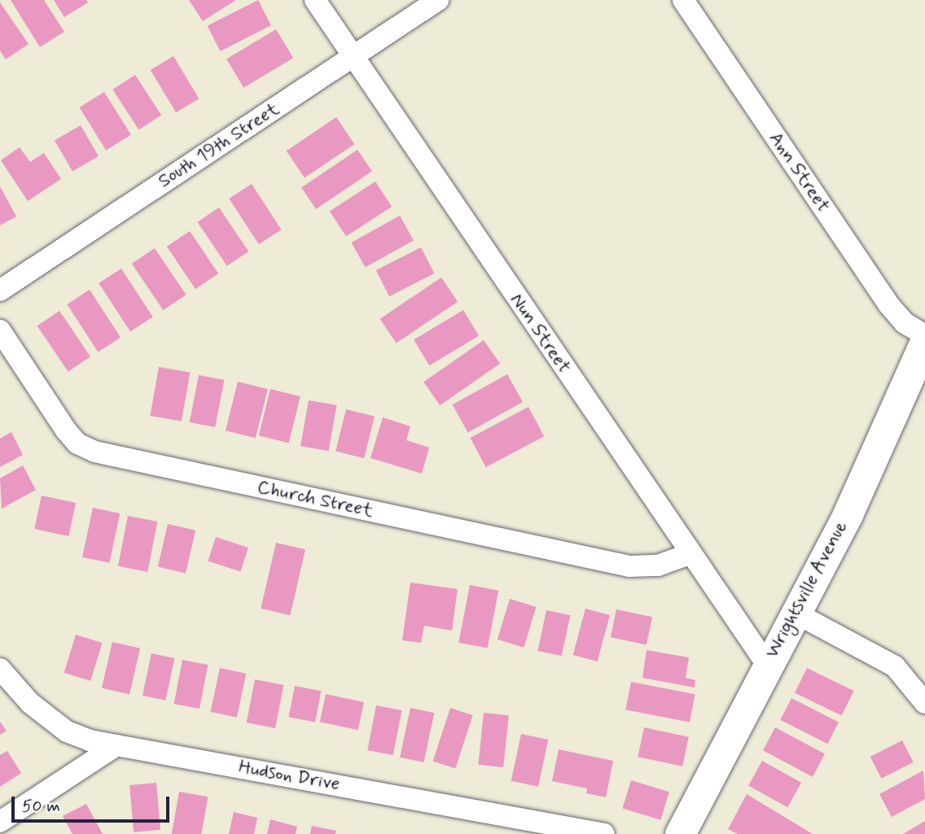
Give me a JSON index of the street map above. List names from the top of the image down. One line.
{"streets":{"street":["South 19th Street","Ann Street","Nun Street","Church Street","Wrightsville Avenue","Hudson Drive"]},"crossings":[["South 19th Street","Nun Street"],["Nun Street","Church Street"],["Nun Street","Wrightsville Avenue"]],"scale_bar":"50 m"}
